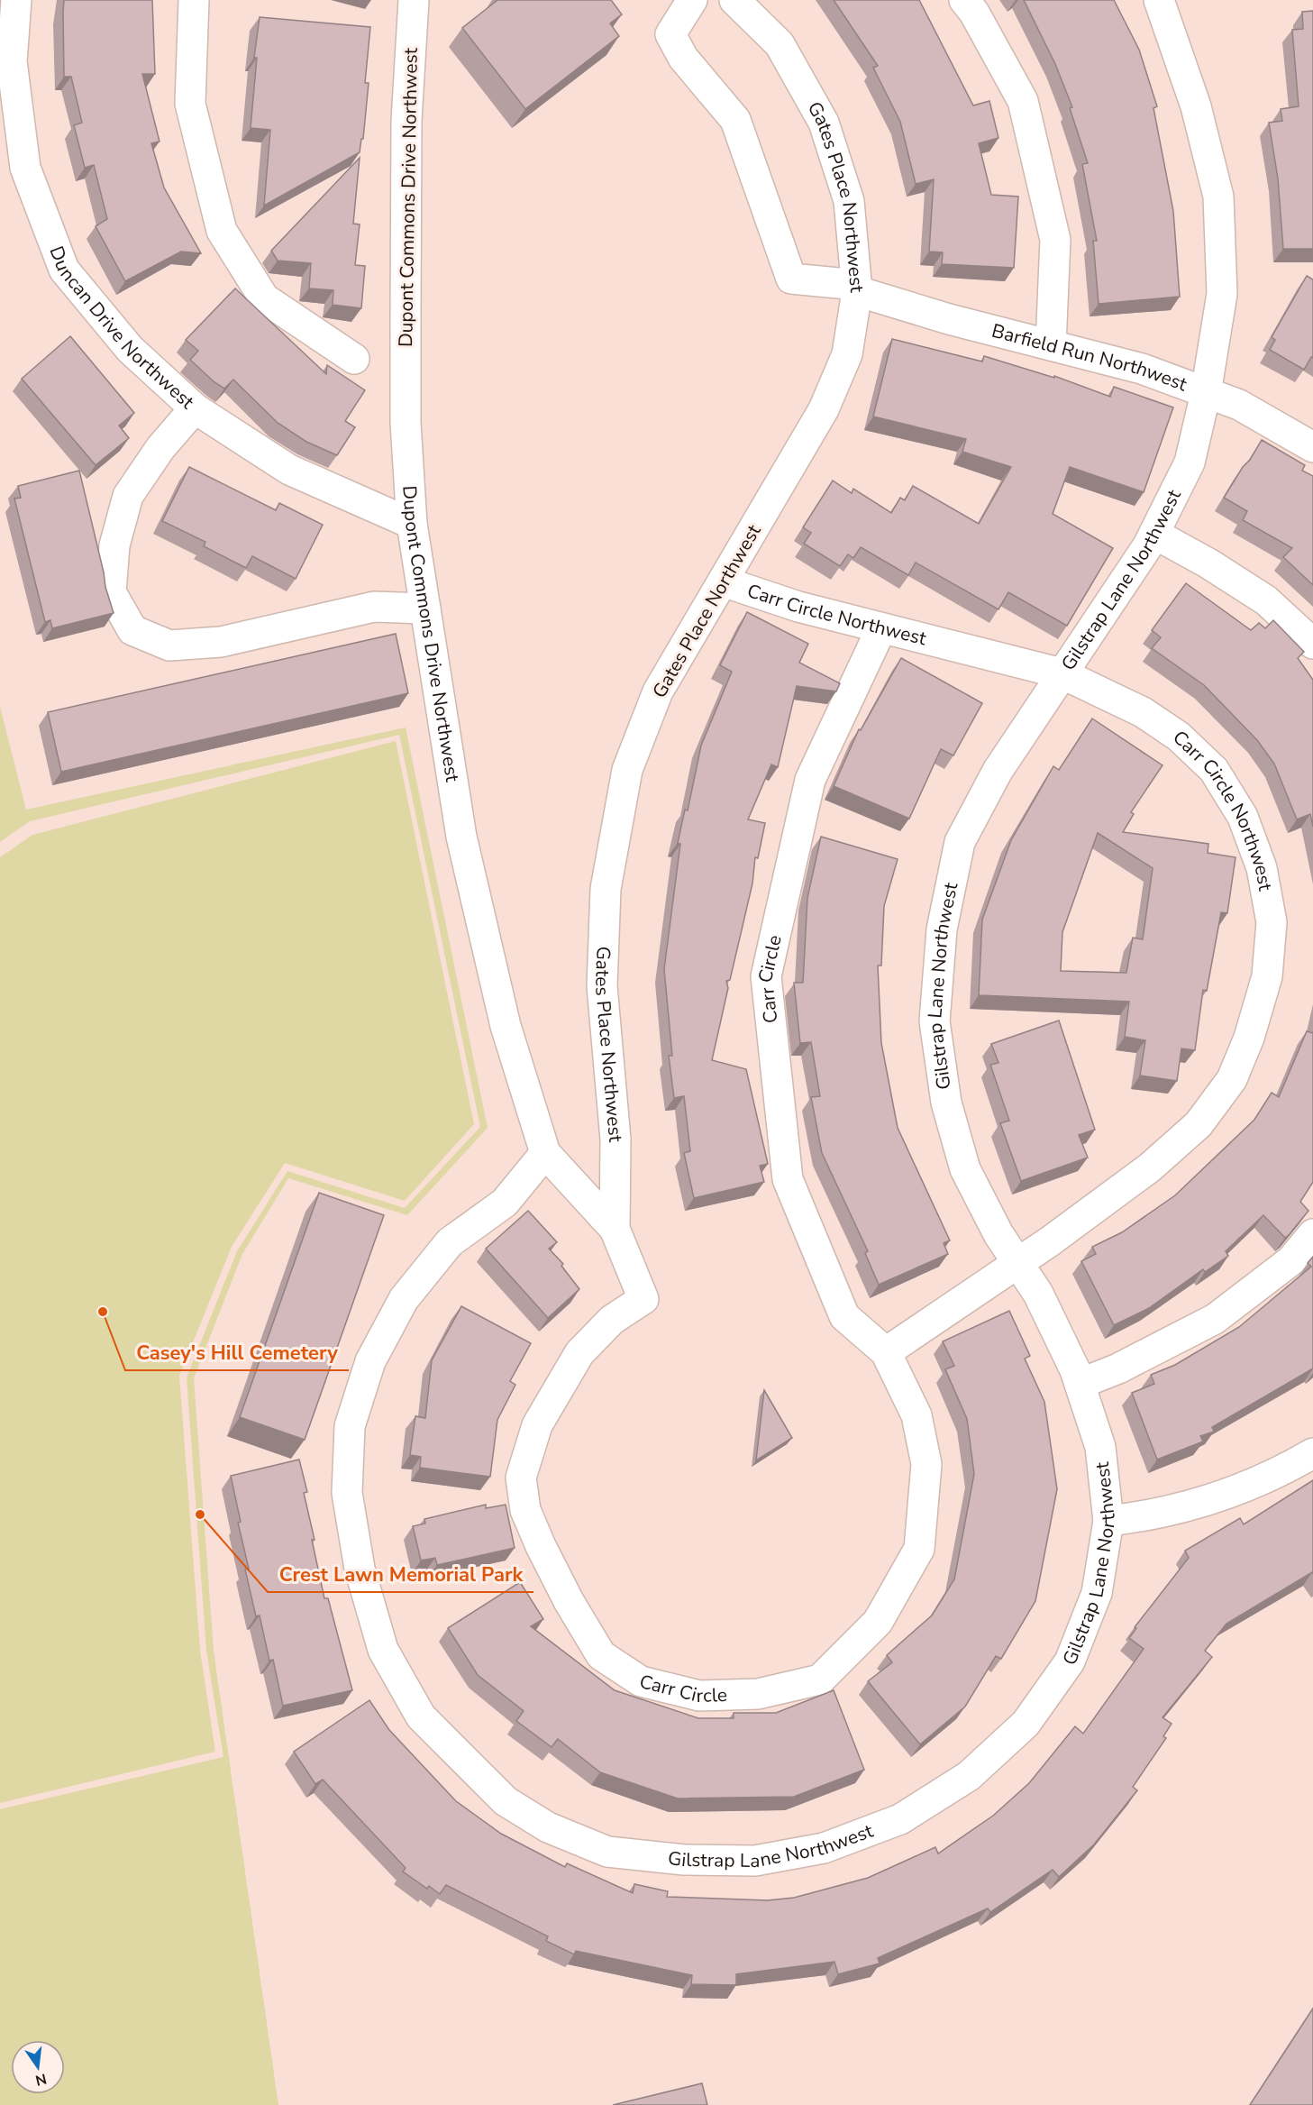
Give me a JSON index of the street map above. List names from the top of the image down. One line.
{"streets":{"street":["Dupont Commons Drive Northwest","Gates Place Northwest","Duncan Drive Northwest","Barfield Run Northwest","Gilstrap Lane Northwest","Carr Circle Northwest","Carr Circle"]},"crossings":[["Dupont Commons Drive Northwest","Gates Place Northwest"],["Dupont Commons Drive Northwest","Duncan Drive Northwest"],["Dupont Commons Drive Northwest","Gilstrap Lane Northwest"],["Gates Place Northwest","Barfield Run Northwest"],["Gates Place Northwest","Carr Circle Northwest"],["Gates Place Northwest","Carr Circle"],["Barfield Run Northwest","Gilstrap Lane Northwest"],["Gilstrap Lane Northwest","Carr Circle Northwest"],["Carr Circle Northwest","Carr Circle"]],"places":["Casey's Hill Cemetery","Crest Lawn Memorial Park"],"north":"bottom"}
